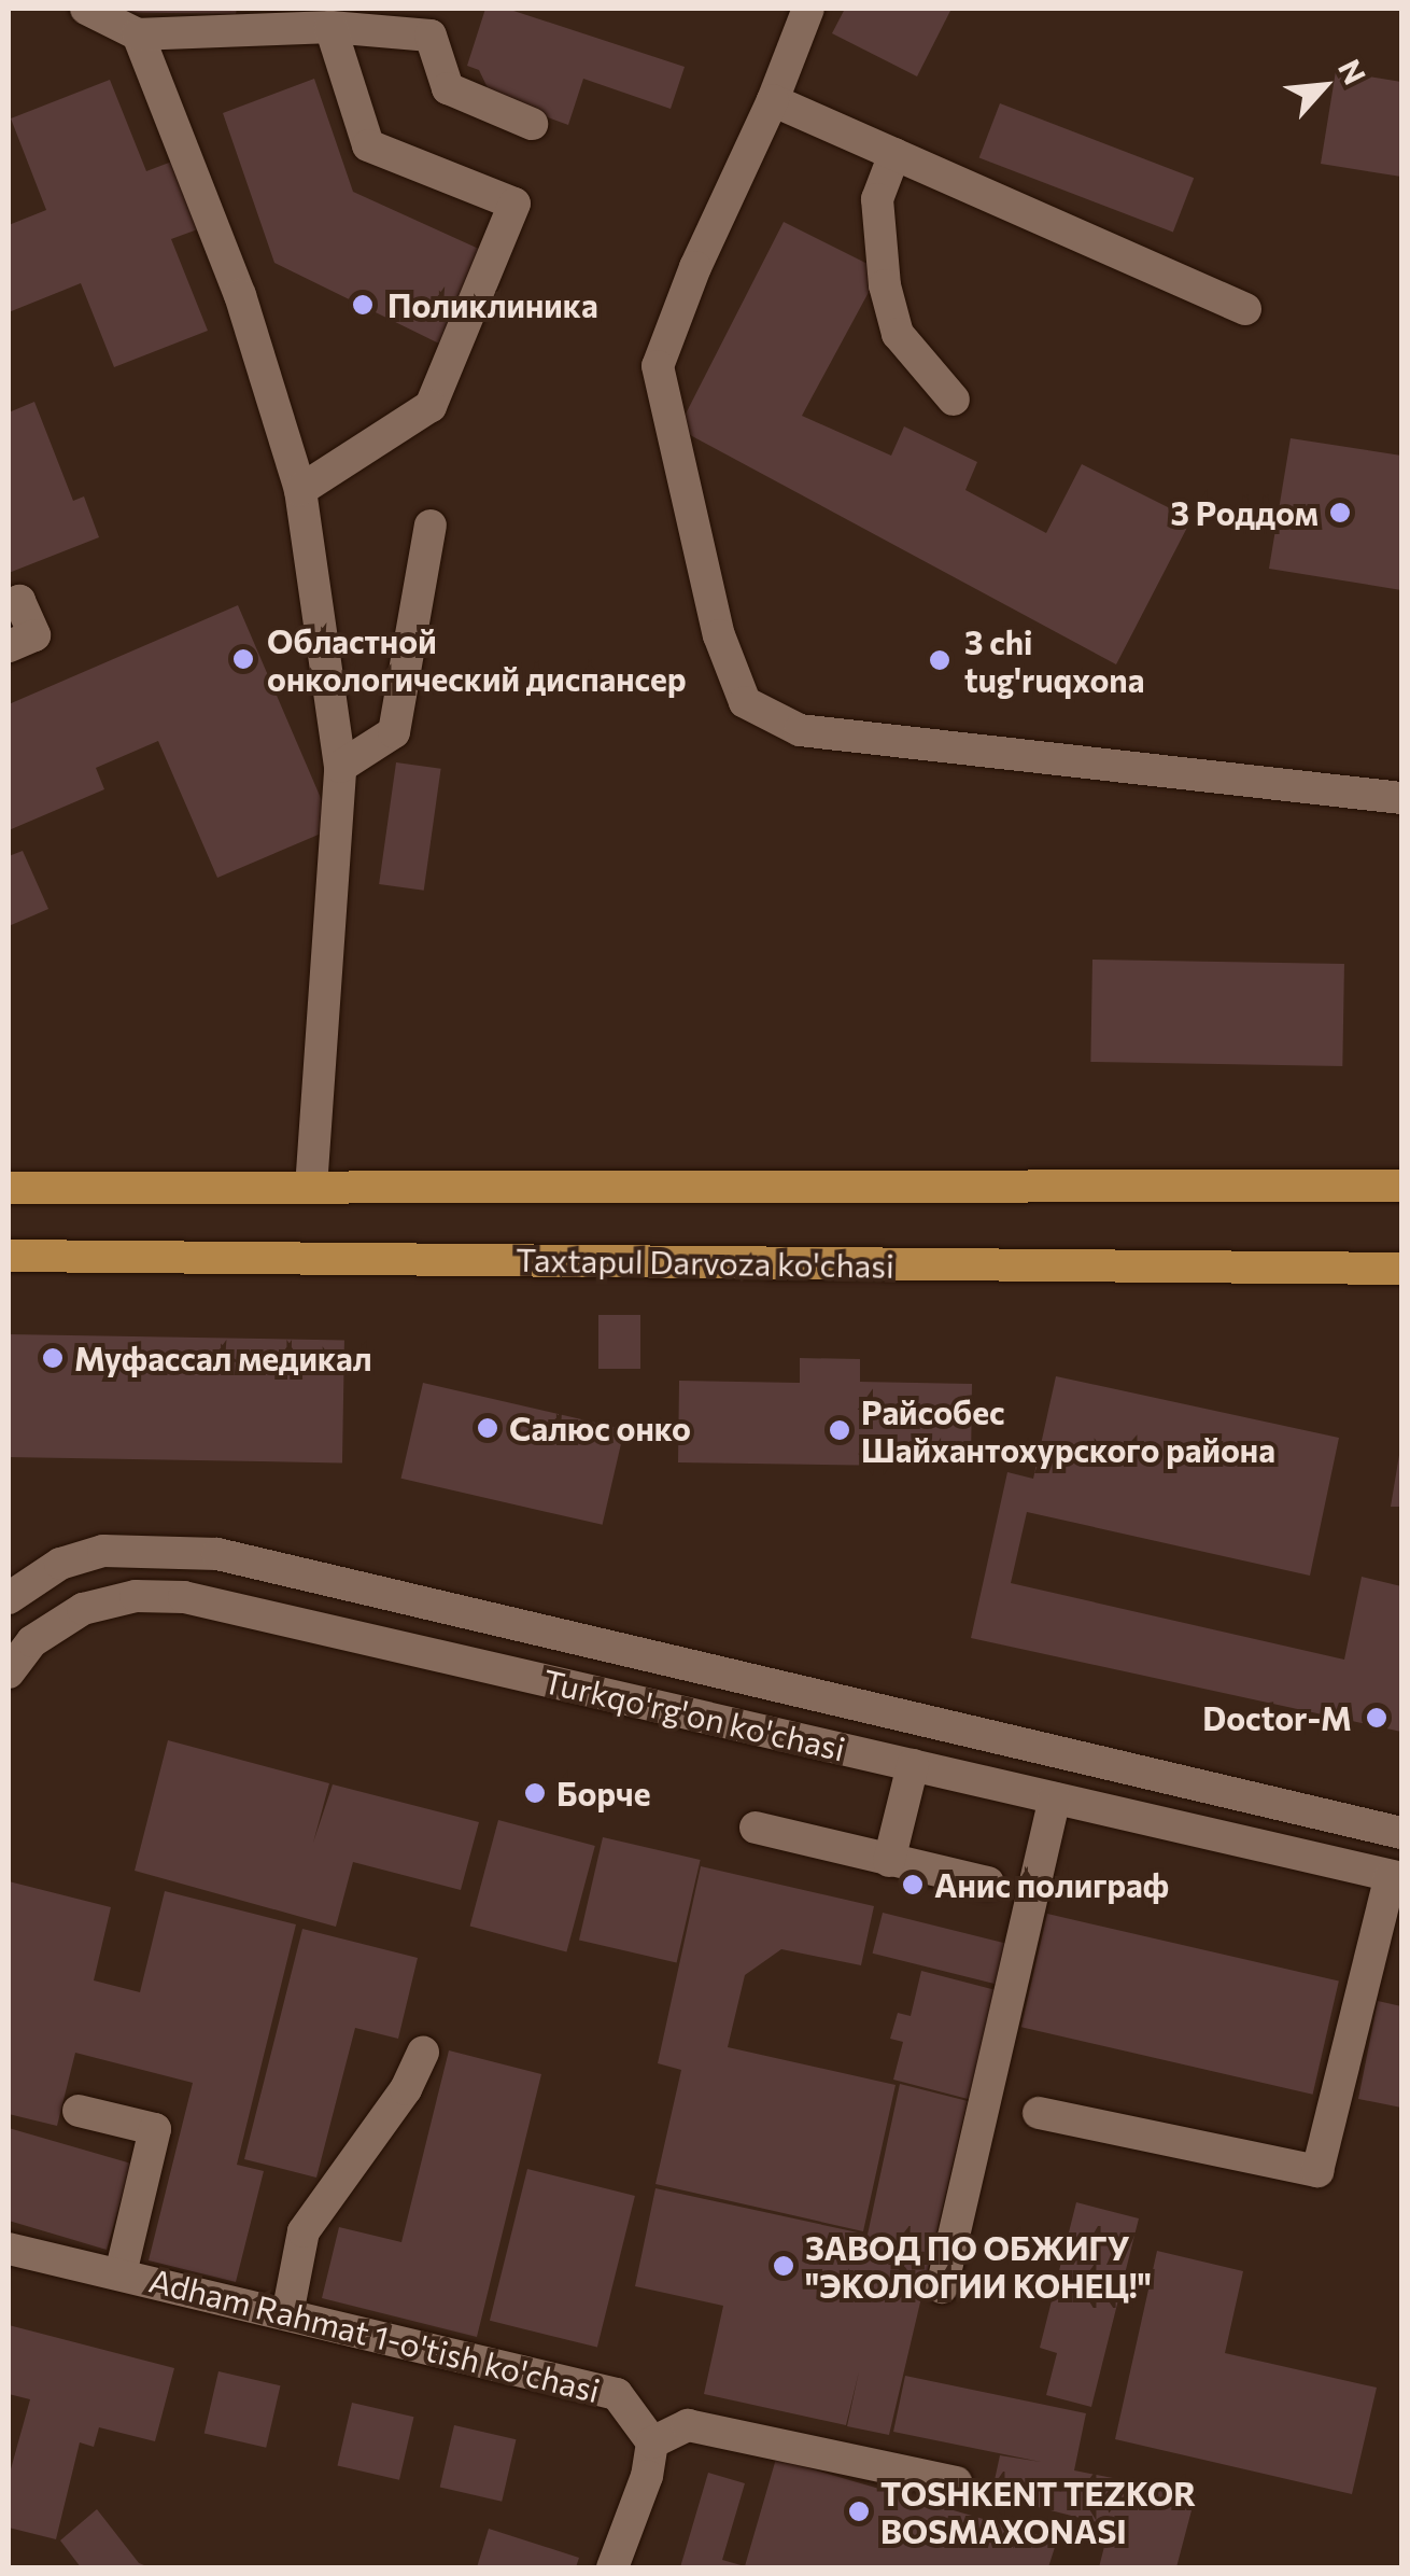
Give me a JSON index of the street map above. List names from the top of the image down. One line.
{"streets":{"main road":["Taxtapul Darvoza ko'chasi"],"street":["Turkqo'rg'on ko'chasi","Adham Rahmat 1-o'tish ko'chasi"]},"places":["Поликлиника","3 Роддом","Областной онкологический диспансер","3 chi tug'ruqxona","Муфассал медикал","Салюс онко","Райсобес Шайхантохурского района","Doctor-M","Борче","Анис полиграф","ЗАВОД ПО ОБЖИГУ \"ЭКОЛОГИИ КОНЕЦ!\"","TOSHKENT TEZKOR BOSMAXONASI"],"north":"top right"}
